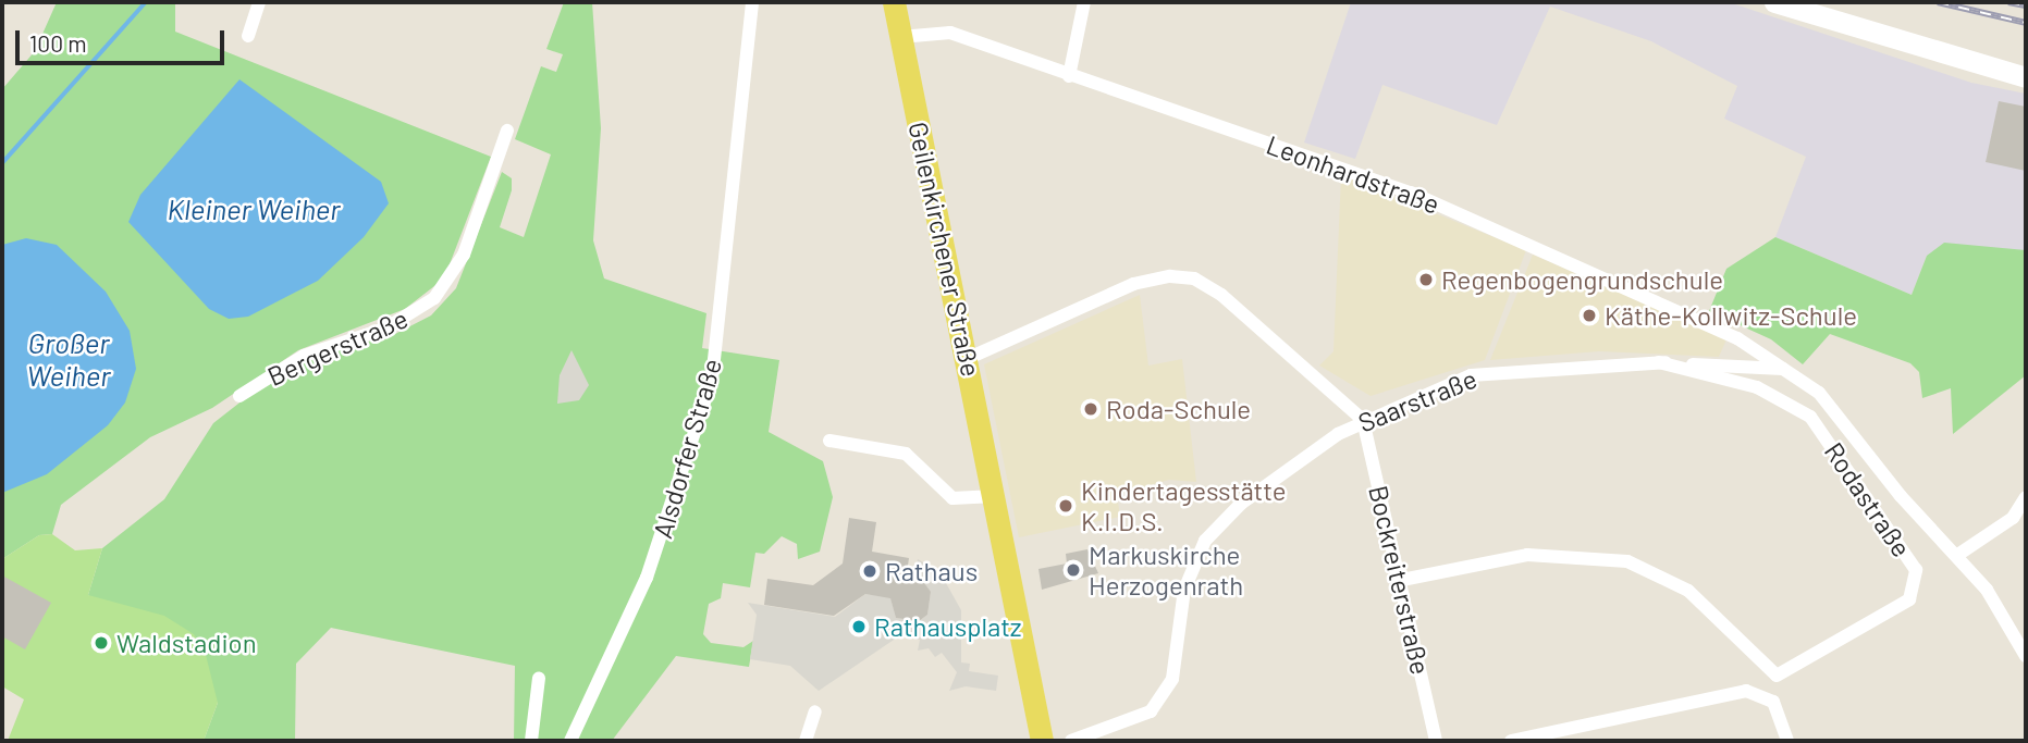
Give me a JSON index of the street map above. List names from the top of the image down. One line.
{"streets":{"main road":["Geilenkirchener Straße"],"street":["Leonhardstraße","Bergerstraße","Saarstraße","Alsdorfer Straße","Rodastraße","Bockreiterstraße"]},"crossings":[["Leonhardstraße","Geilenkirchener Straße"],["Leonhardstraße","Saarstraße"],["Saarstraße","Rodastraße"],["Saarstraße","Bockreiterstraße"],["Rodastraße","Bockreiterstraße"]],"water":["Kleiner Weiher","Großer Weiher"],"places":["Regenbogengrundschule","Käthe-Kollwitz-Schule","Roda-Schule","Kindertagesstätte K.I.D.S.","Markuskirche Herzogenrath","Rathaus","Rathausplatz","Waldstadion"],"scale_bar":"100 m"}
